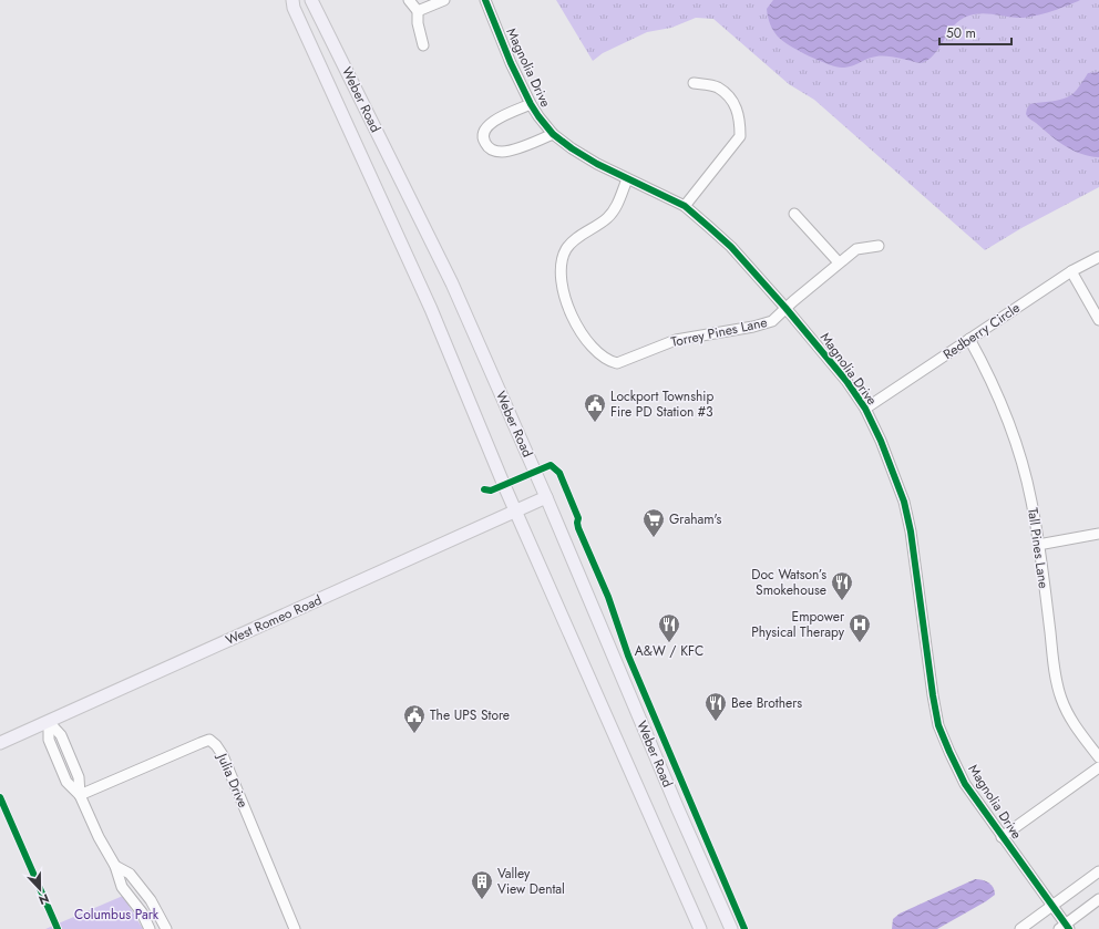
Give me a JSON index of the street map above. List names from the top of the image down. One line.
{"streets":{"main road":["Weber Road","West Romeo Road"],"street":["Magnolia Drive","Redberry Circle","Torrey Pines Lane","Tall Pines Lane","Julia Drive"]},"crossings":[["Magnolia Drive","Redberry Circle"],["Magnolia Drive","Torrey Pines Lane"],["Weber Road","West Romeo Road"],["Redberry Circle","Tall Pines Lane"]],"parks":["Columbus Park"],"places":{"public building":["Lockport Township Fire PD Station #3","The UPS Store"],"supermarket":["Graham's"],"restaurant":["Doc Watson’s Smokehouse","A&W / KFC","Bee Brothers"],"hospital":["Empower Physical Therapy"],"building":["Valley View Dental"]},"scale_bar":"50 m","north":"bottom"}
